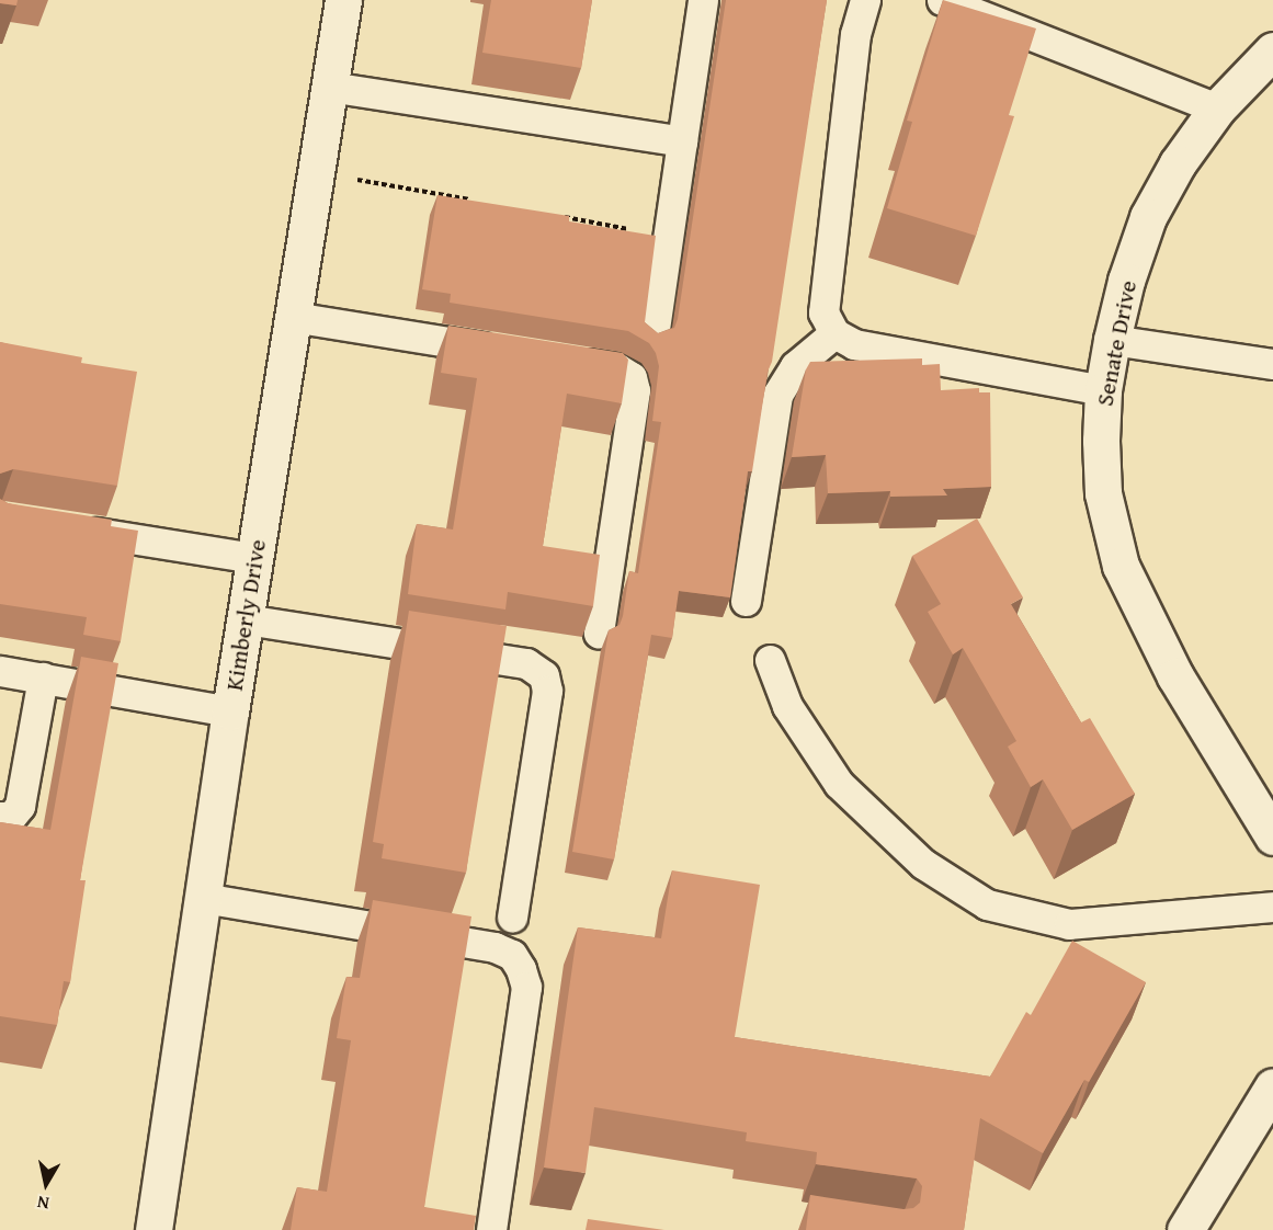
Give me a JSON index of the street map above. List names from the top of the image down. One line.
{"streets":{"street":["Senate Drive","Kimberly Drive"]},"north":"bottom"}
